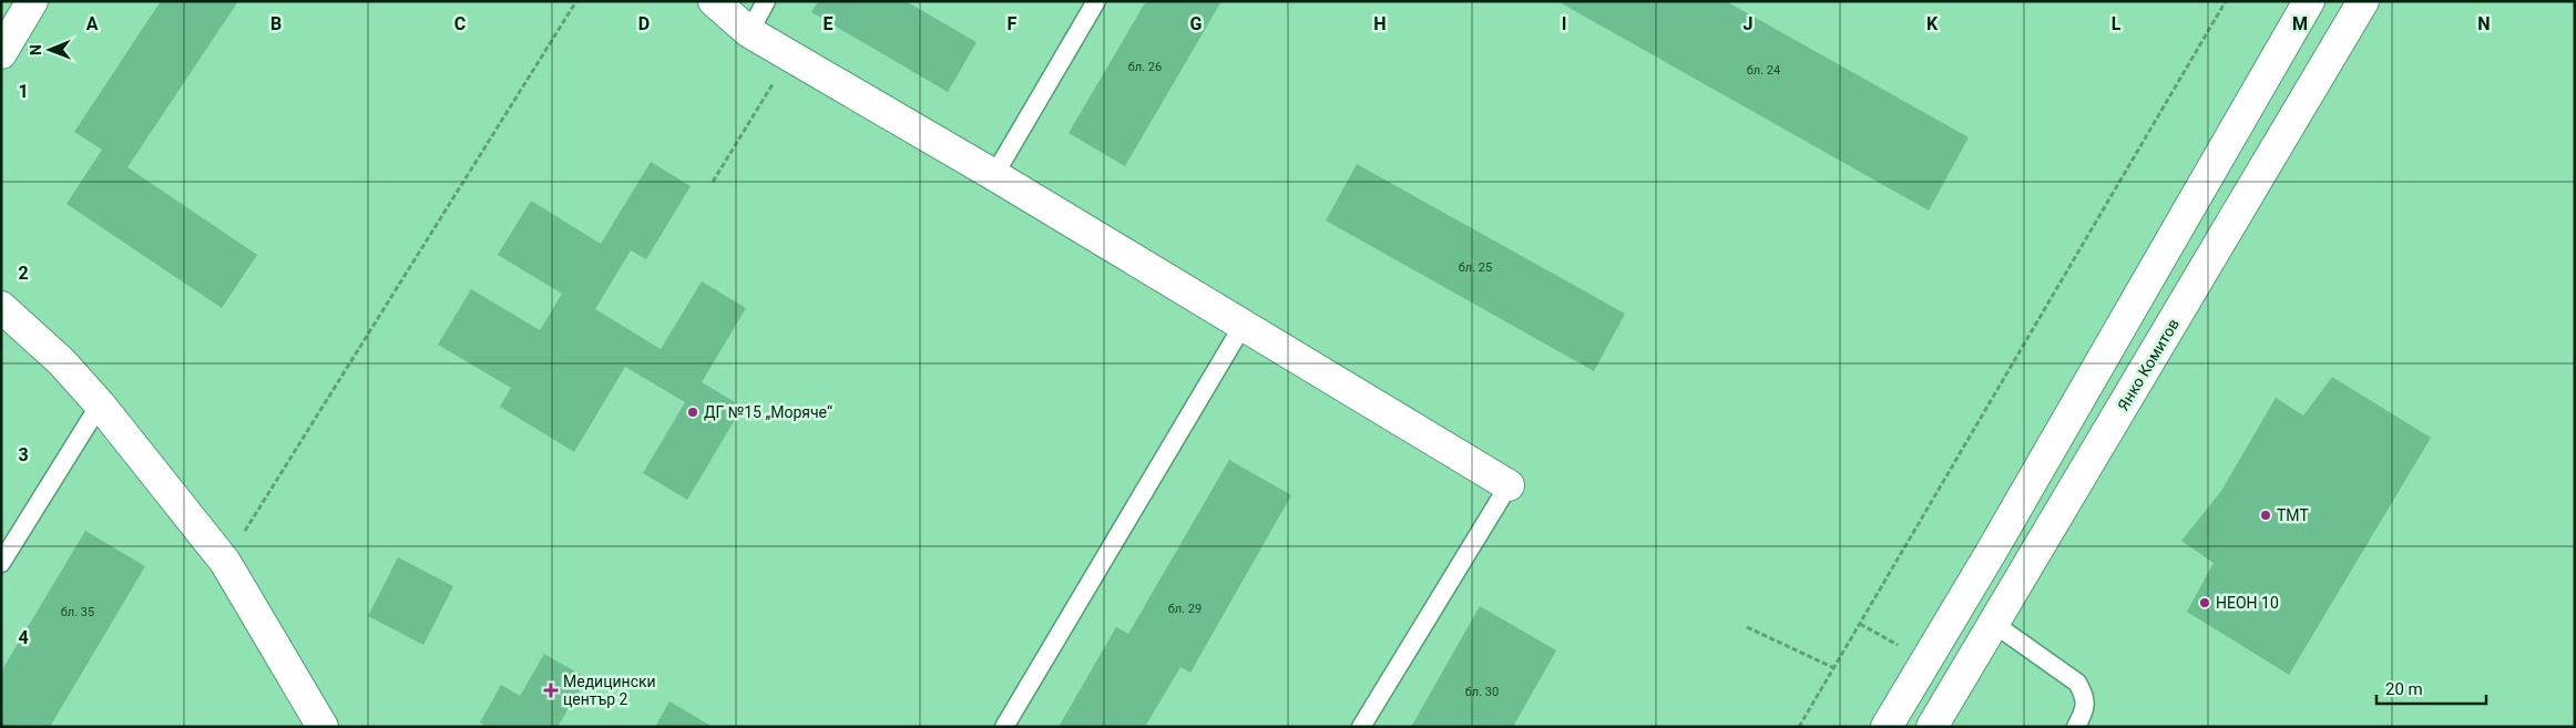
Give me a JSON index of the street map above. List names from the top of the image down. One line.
{"streets":{"main road":["Янко Комитов"]},"places":{"other":["ДГ №15 „Моряче“","TMT","НЕОН 10"],"health":["Медицински център 2"]},"house_numbers":["бл. 26","бл. 24","бл. 25","бл. 29","бл. 35","бл. 30"],"scale_bar":"20 m","north":"left","grid":{"columns":["A","B","C","D","E","F","G","H","I","J","K","L","M","N"],"rows":["1","2","3","4"]}}
